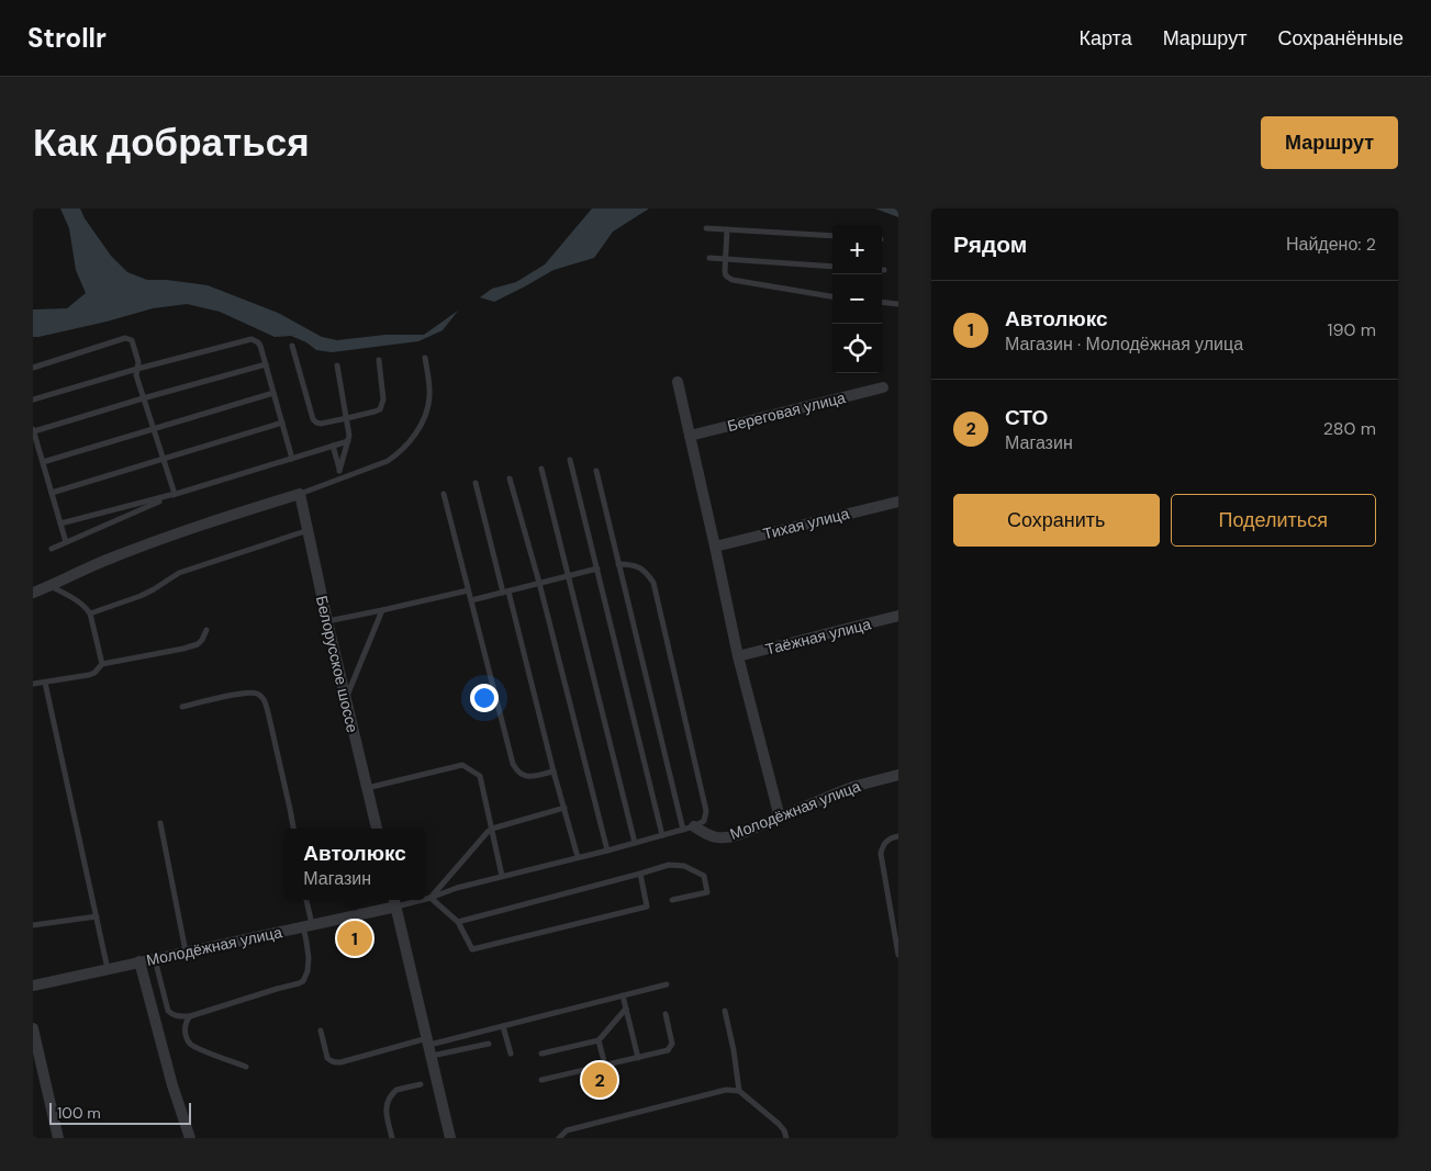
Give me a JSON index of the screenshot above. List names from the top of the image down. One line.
{"streets":{"street":["Береговая улица","Тихая улица","Таёжная улица","Белорусское шоссе","Молодёжная улица"]},"scale_bar":"100 m","page":{"header":"Strollr","nav":["Карта","Маршрут","Сохранённые"],"buttons":["Маршрут",["Сохранить","Поделиться"]],"title":"Как добраться","heading":["Рядом","Найдено: 2"],"map_buttons":["+","−"],"list":[{"mark":"1","name":"Автолюкс","note":"Магазин · Молодёжная улица","value":"190 m"},{"mark":"2","name":"СТО","note":"Магазин","value":"280 m"}],"popup":["Автолюкс","Магазин"],"pins":["1","2"],"scale":"100 m"}}
